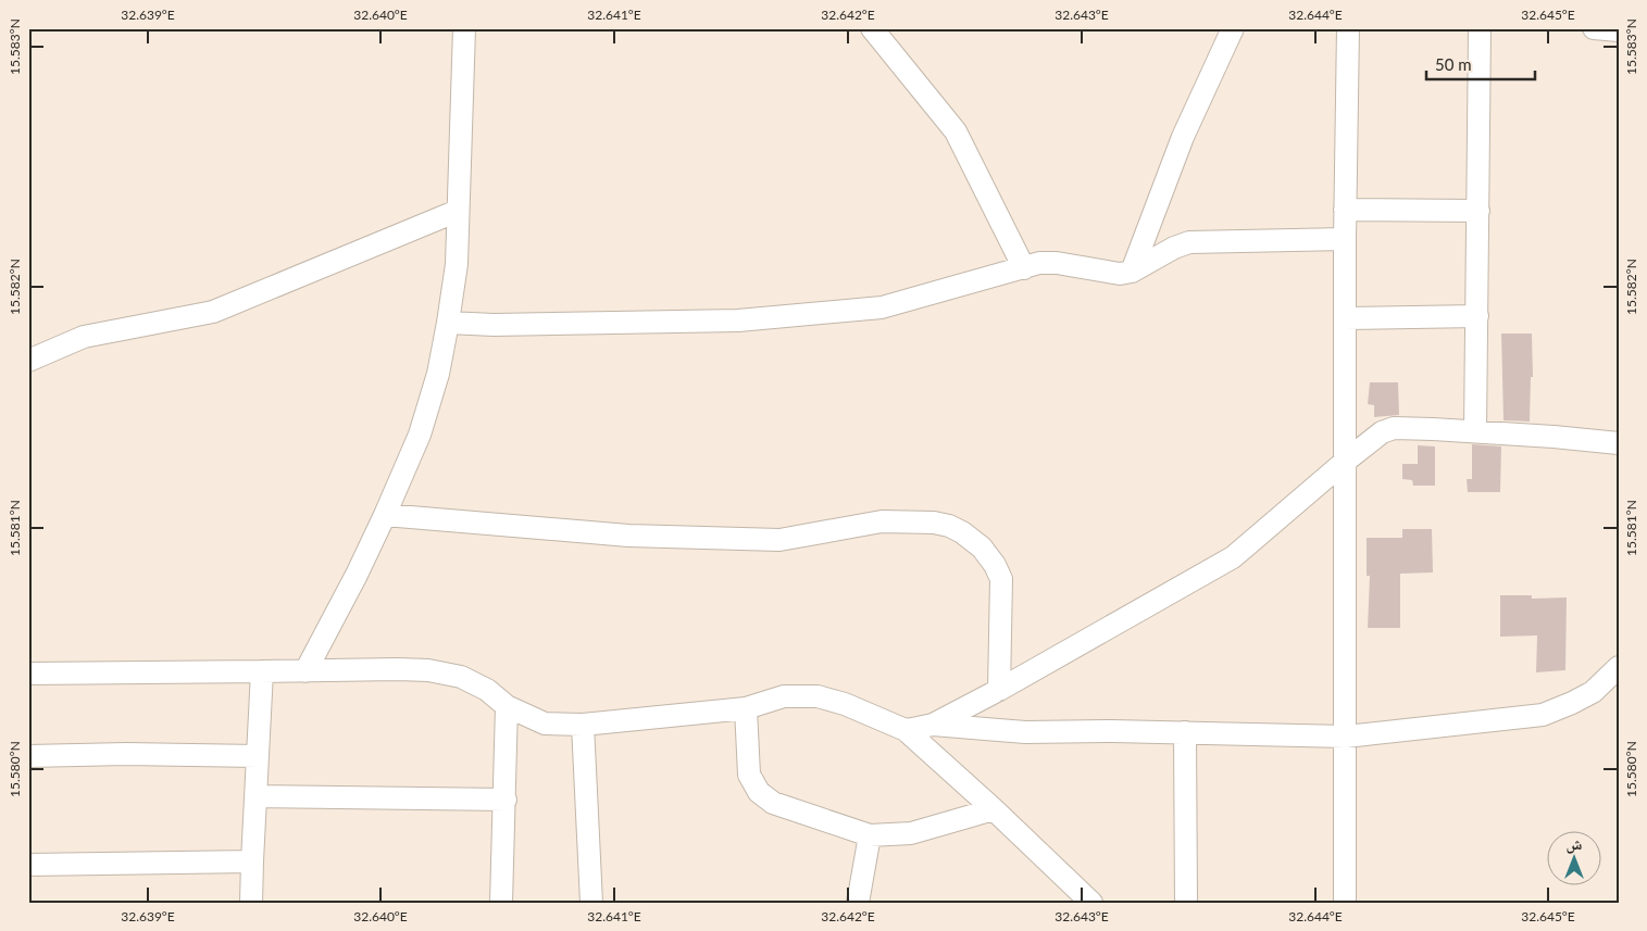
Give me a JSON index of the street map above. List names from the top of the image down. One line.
{"scale_bar":"50 m","north":"top","coordinates":["32.639°E","32.640°E","32.641°E","32.642°E","32.643°E","32.644°E","32.645°E","15.583°N","15.582°N","15.581°N","15.580°N"]}
